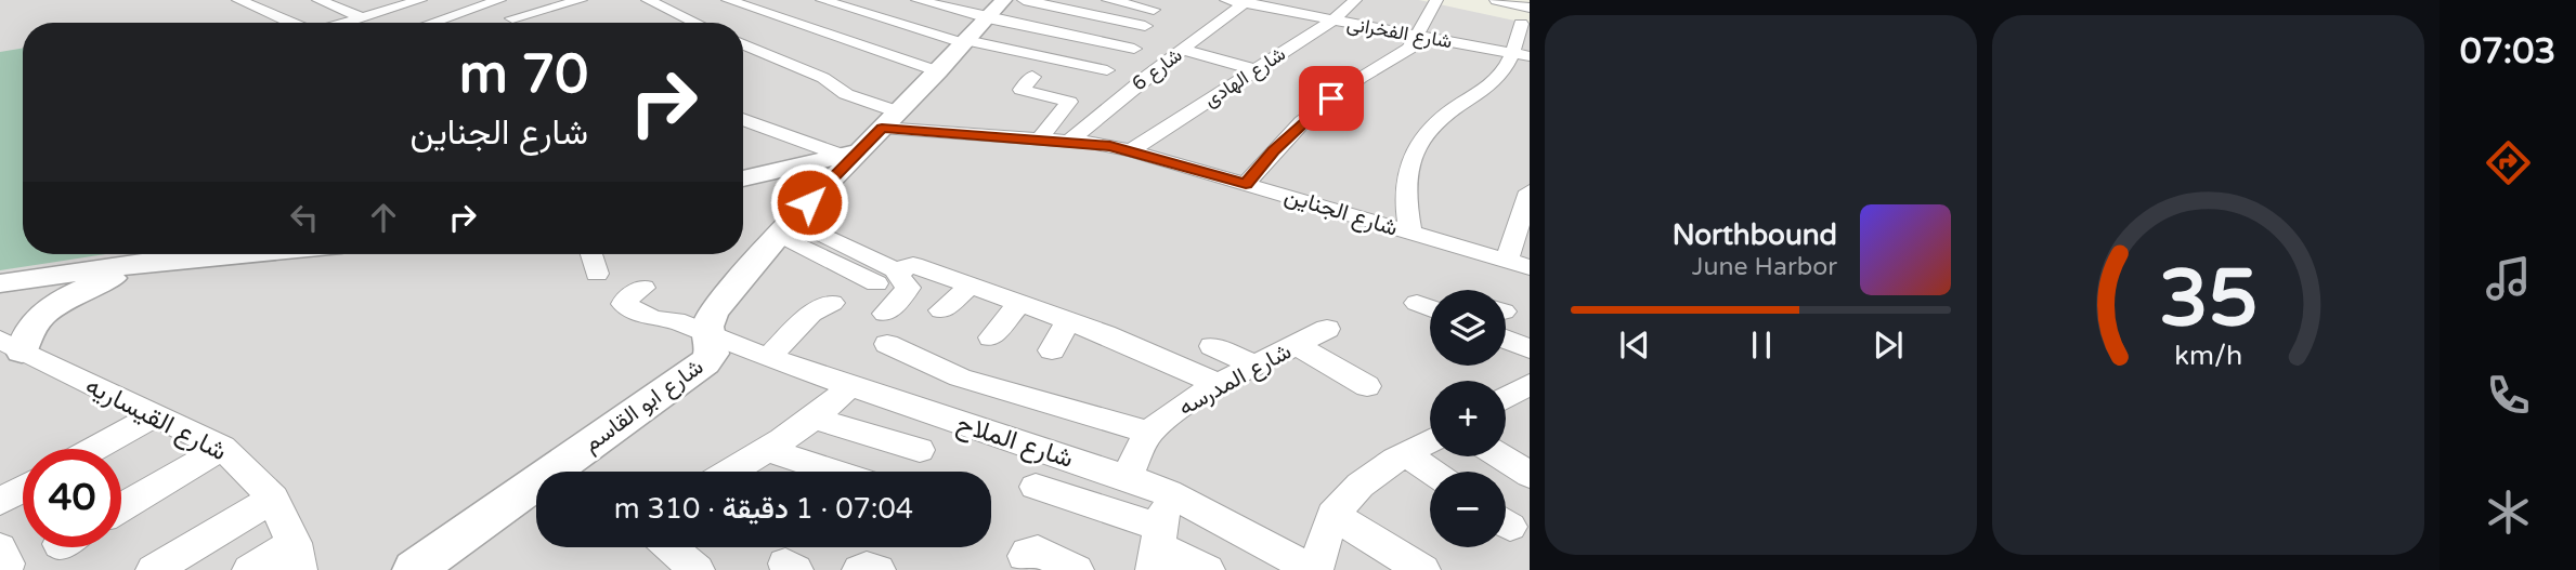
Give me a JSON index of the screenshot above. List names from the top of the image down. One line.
{"streets":{"street":["شارع الفخرانى","شارع 6","شارع الهادى","شارع الجناين","شارع المدرسه","شارع ابو القاسم","شارع القيساريه","شارع الملاح"]},"crossings":[["شارع الفخرانى","شارع 6"],["شارع الفخرانى","شارع الهادى"],["شارع 6","شارع الجناين"],["شارع الهادى","شارع الجناين"],["شارع الجناين","شارع ابو القاسم"],["شارع المدرسه","شارع الملاح"],["شارع ابو القاسم","شارع الملاح"]],"page":{"tabs":"07:03","turn":["70 m","شارع الجناين"],"song":["Northbound","June Harbor"],"map_buttons":["+","−"],"limit":"40","trip":"07:04 · 1 دقيقة · 310 m","gauge":["35","km/h"]}}
